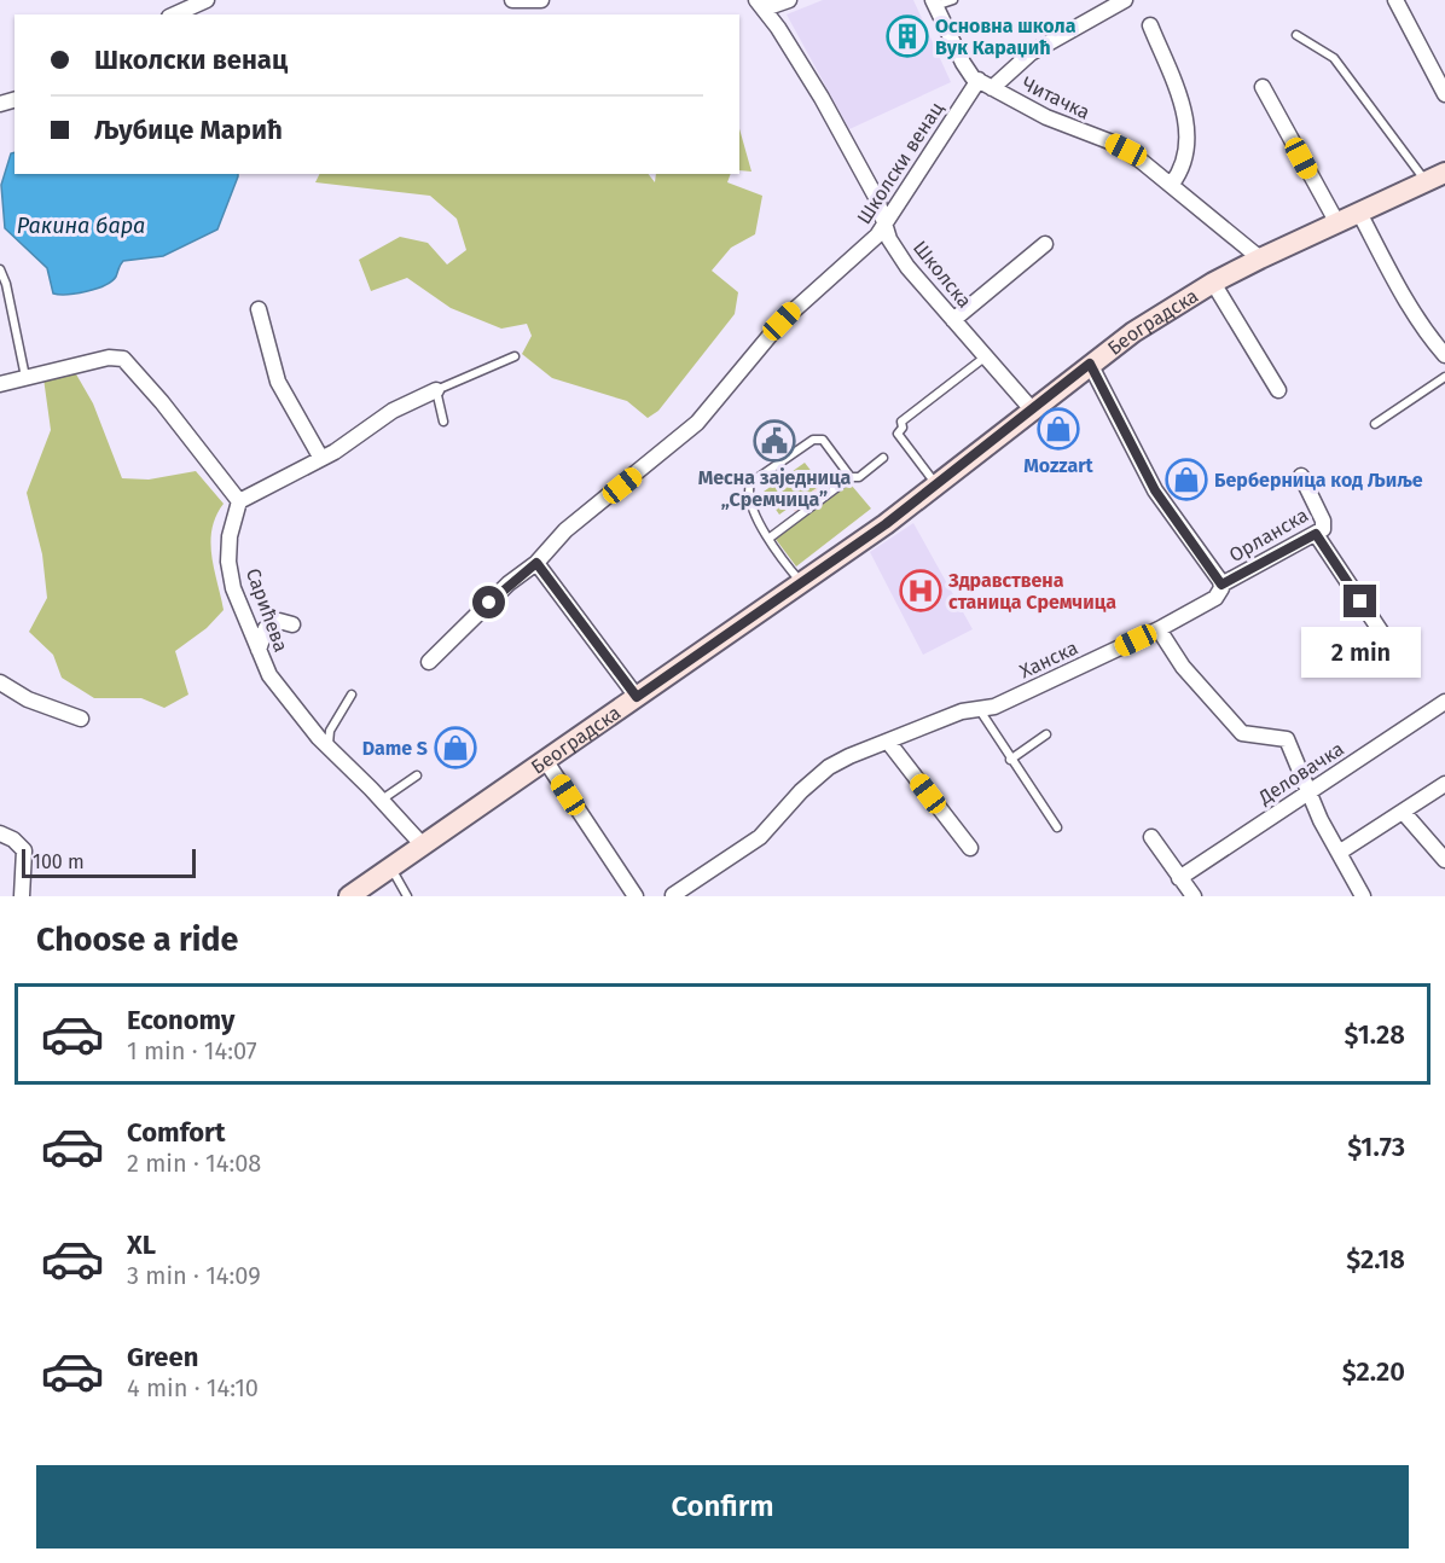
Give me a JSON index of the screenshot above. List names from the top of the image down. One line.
{"streets":{"main road":["Београдска"],"street":["Читачка","Школски венац","Школска","Орланска","Сарићева","Ханска","Деловачка"]},"crossings":[["Читачка","Школски венац"],["Читачка","Београдска"],["Школски венац","Школска"],["Школска","Београдска"],["Београдска","Сарићева"],["Орланска","Ханска"]],"water":["Ракина бара"],"places":{"building":["Основна школа Вук Караџић"],"shop":["Mozzart","Берберница код Љиље","Dame S"],"public building":["Месна заједница „Сремчица”"],"hospital":["Здравствена станица Сремчица"]},"scale_bar":"100 m","page":{"banner":["Школски венац","Љубице Марић"],"bubble":"2 min","scale":"100 m","heading":"Choose a ride","list":[{"name":"Economy","note":"1 min · 14:07","value":"$1.28"},{"name":"Comfort","note":"2 min · 14:08","value":"$1.73"},{"name":"XL","note":"3 min · 14:09","value":"$2.18"},{"name":"Green","note":"4 min · 14:10","value":"$2.20"}],"buttons":"Confirm"}}
